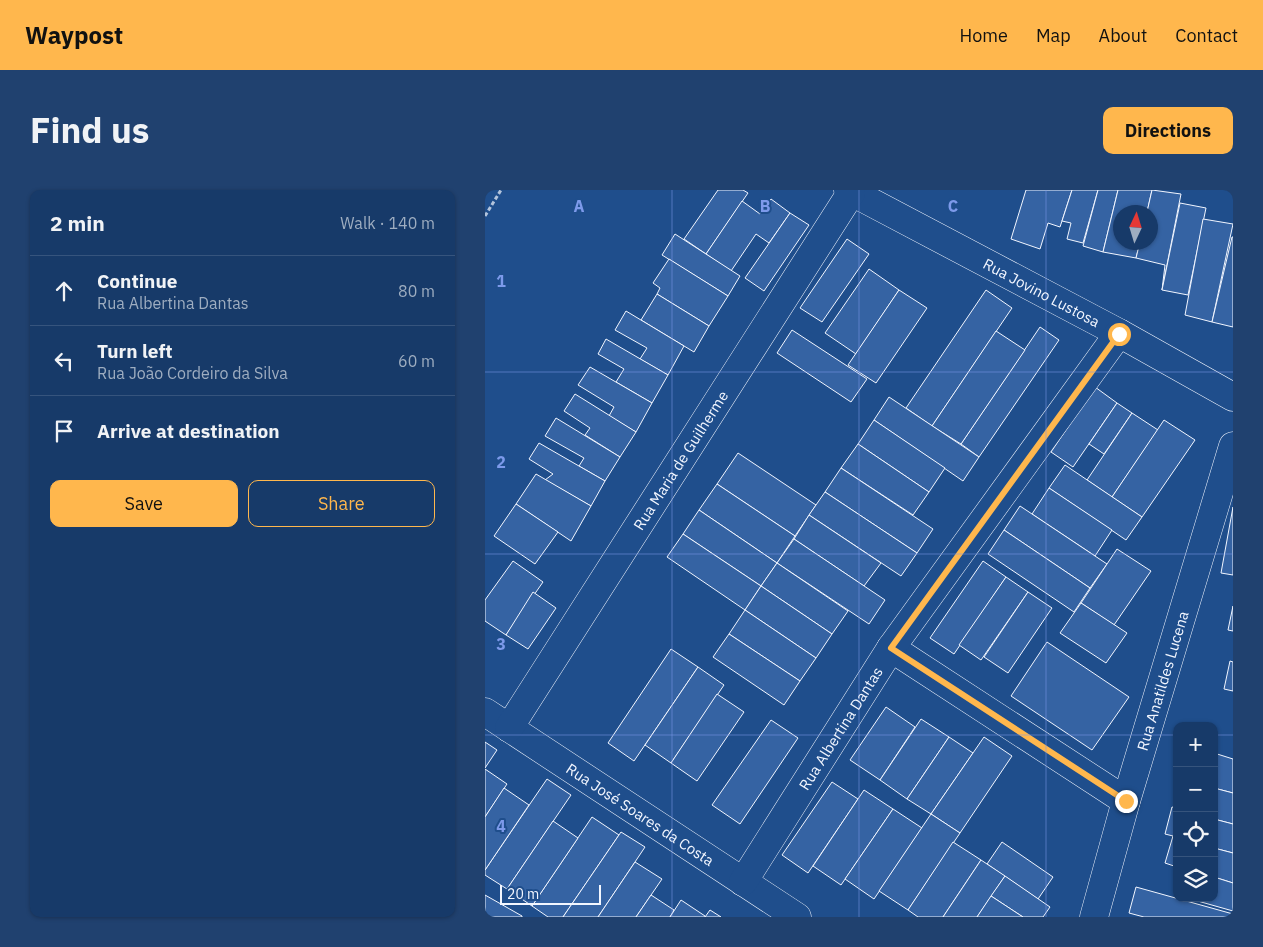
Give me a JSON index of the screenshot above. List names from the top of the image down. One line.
{"streets":{"street":["Rua Jovino Lustosa","Rua Maria de Guilherme","Rua Anatildes Lucena","Rua Albertina Dantas","Rua José Soares da Costa"]},"crossings":[["Rua Jovino Lustosa","Rua Maria de Guilherme"],["Rua Jovino Lustosa","Rua Albertina Dantas"],["Rua Maria de Guilherme","Rua José Soares da Costa"],["Rua Albertina Dantas","Rua José Soares da Costa"]],"scale_bar":"20 m","north":"top","page":{"header":"Waypost","nav":["Home","Map","About","Contact"],"title":"Find us","buttons":["Directions",["Save","Share"]],"heading":["2 min","Walk · 140 m"],"list":[["Continue","Rua Albertina Dantas","80 m"],["Turn left","Rua João Cordeiro da Silva","60 m"],"Arrive at destination"],"map_buttons":["+","−"],"scale":"20 m"},"grid":{"columns":["A","B","C"],"rows":["1","2","3","4"]}}
